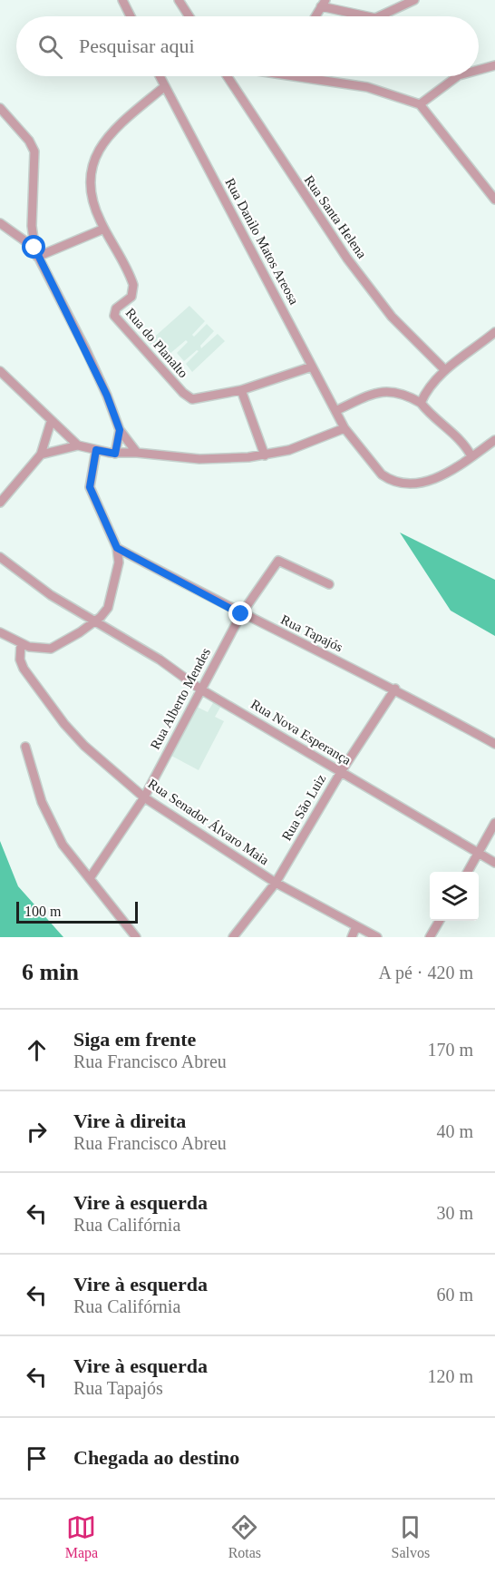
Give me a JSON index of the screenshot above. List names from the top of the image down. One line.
{"streets":{"street":["Rua Santa Helena","Rua Danilo Matos Areosa","Rua do Planalto","Rua Tapajós","Rua Alberto Mendes","Rua Nova Esperança","Rua São Luiz","Rua Senador Álvaro Maia"]},"crossings":[["Rua Danilo Matos Areosa","Rua do Planalto"],["Rua Tapajós","Rua Alberto Mendes"],["Rua Tapajós","Rua São Luiz"],["Rua Alberto Mendes","Rua Nova Esperança"],["Rua Alberto Mendes","Rua Senador Álvaro Maia"],["Rua Nova Esperança","Rua São Luiz"],["Rua São Luiz","Rua Senador Álvaro Maia"]],"scale_bar":"100 m","page":{"search":"Pesquisar aqui","scale":"100 m","heading":["6 min","A pé · 420 m"],"list":[["Siga em frente","Rua Francisco Abreu","170 m"],["Vire à direita","Rua Francisco Abreu","40 m"],["Vire à esquerda","Rua Califórnia","30 m"],["Vire à esquerda","Rua Califórnia","60 m"],["Vire à esquerda","Rua Tapajós","120 m"],"Chegada ao destino"],"nav":["Mapa","Rotas","Salvos"]}}
